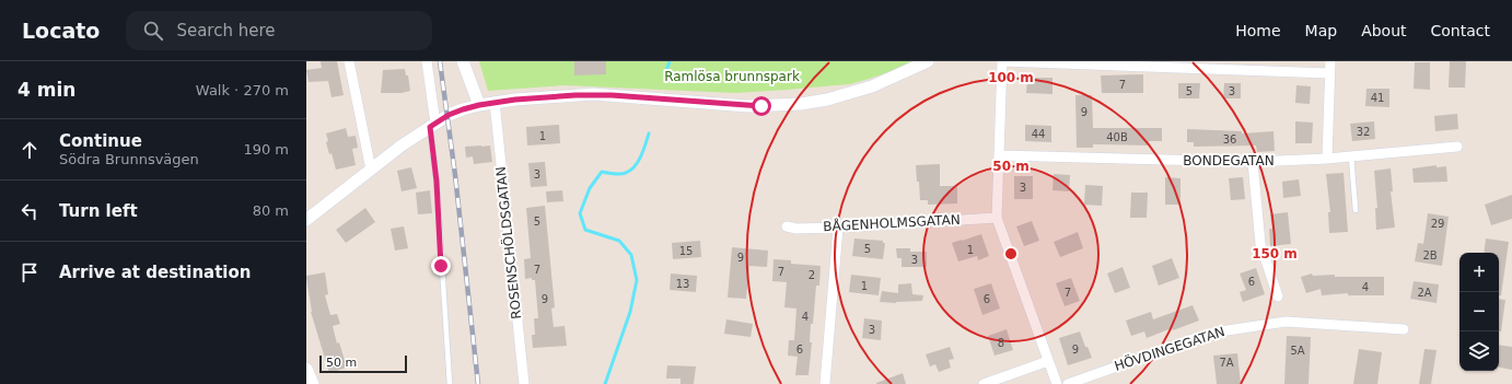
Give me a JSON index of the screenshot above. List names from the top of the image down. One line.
{"streets":{"street":["BONDEGATAN","BÅGENHOLMSGATAN","ROSENSCHÖLDSGATAN","HÖVDINGEGATAN"]},"parks":["Ramlösa brunnspark"],"house_numbers":["7","5","3","41","9","32","44","1","40B","36","3","3","5","29","5","1","15","2B","9","3","7","7","2","6","13","1","4","7","2A","9","6","4","3","8","6","9","5A","7A"],"scale_bar":"50 m","page":{"header":"Locato","search":"Search here","nav":["Home","Map","About","Contact"],"heading":["4 min","Walk · 270 m"],"list":[["Continue","Södra Brunnsvägen","190 m"],["Turn left","80 m"],"Arrive at destination"],"map_buttons":["+","−"],"scale":"50 m"},"rings":["100 m","50 m","150 m"]}
